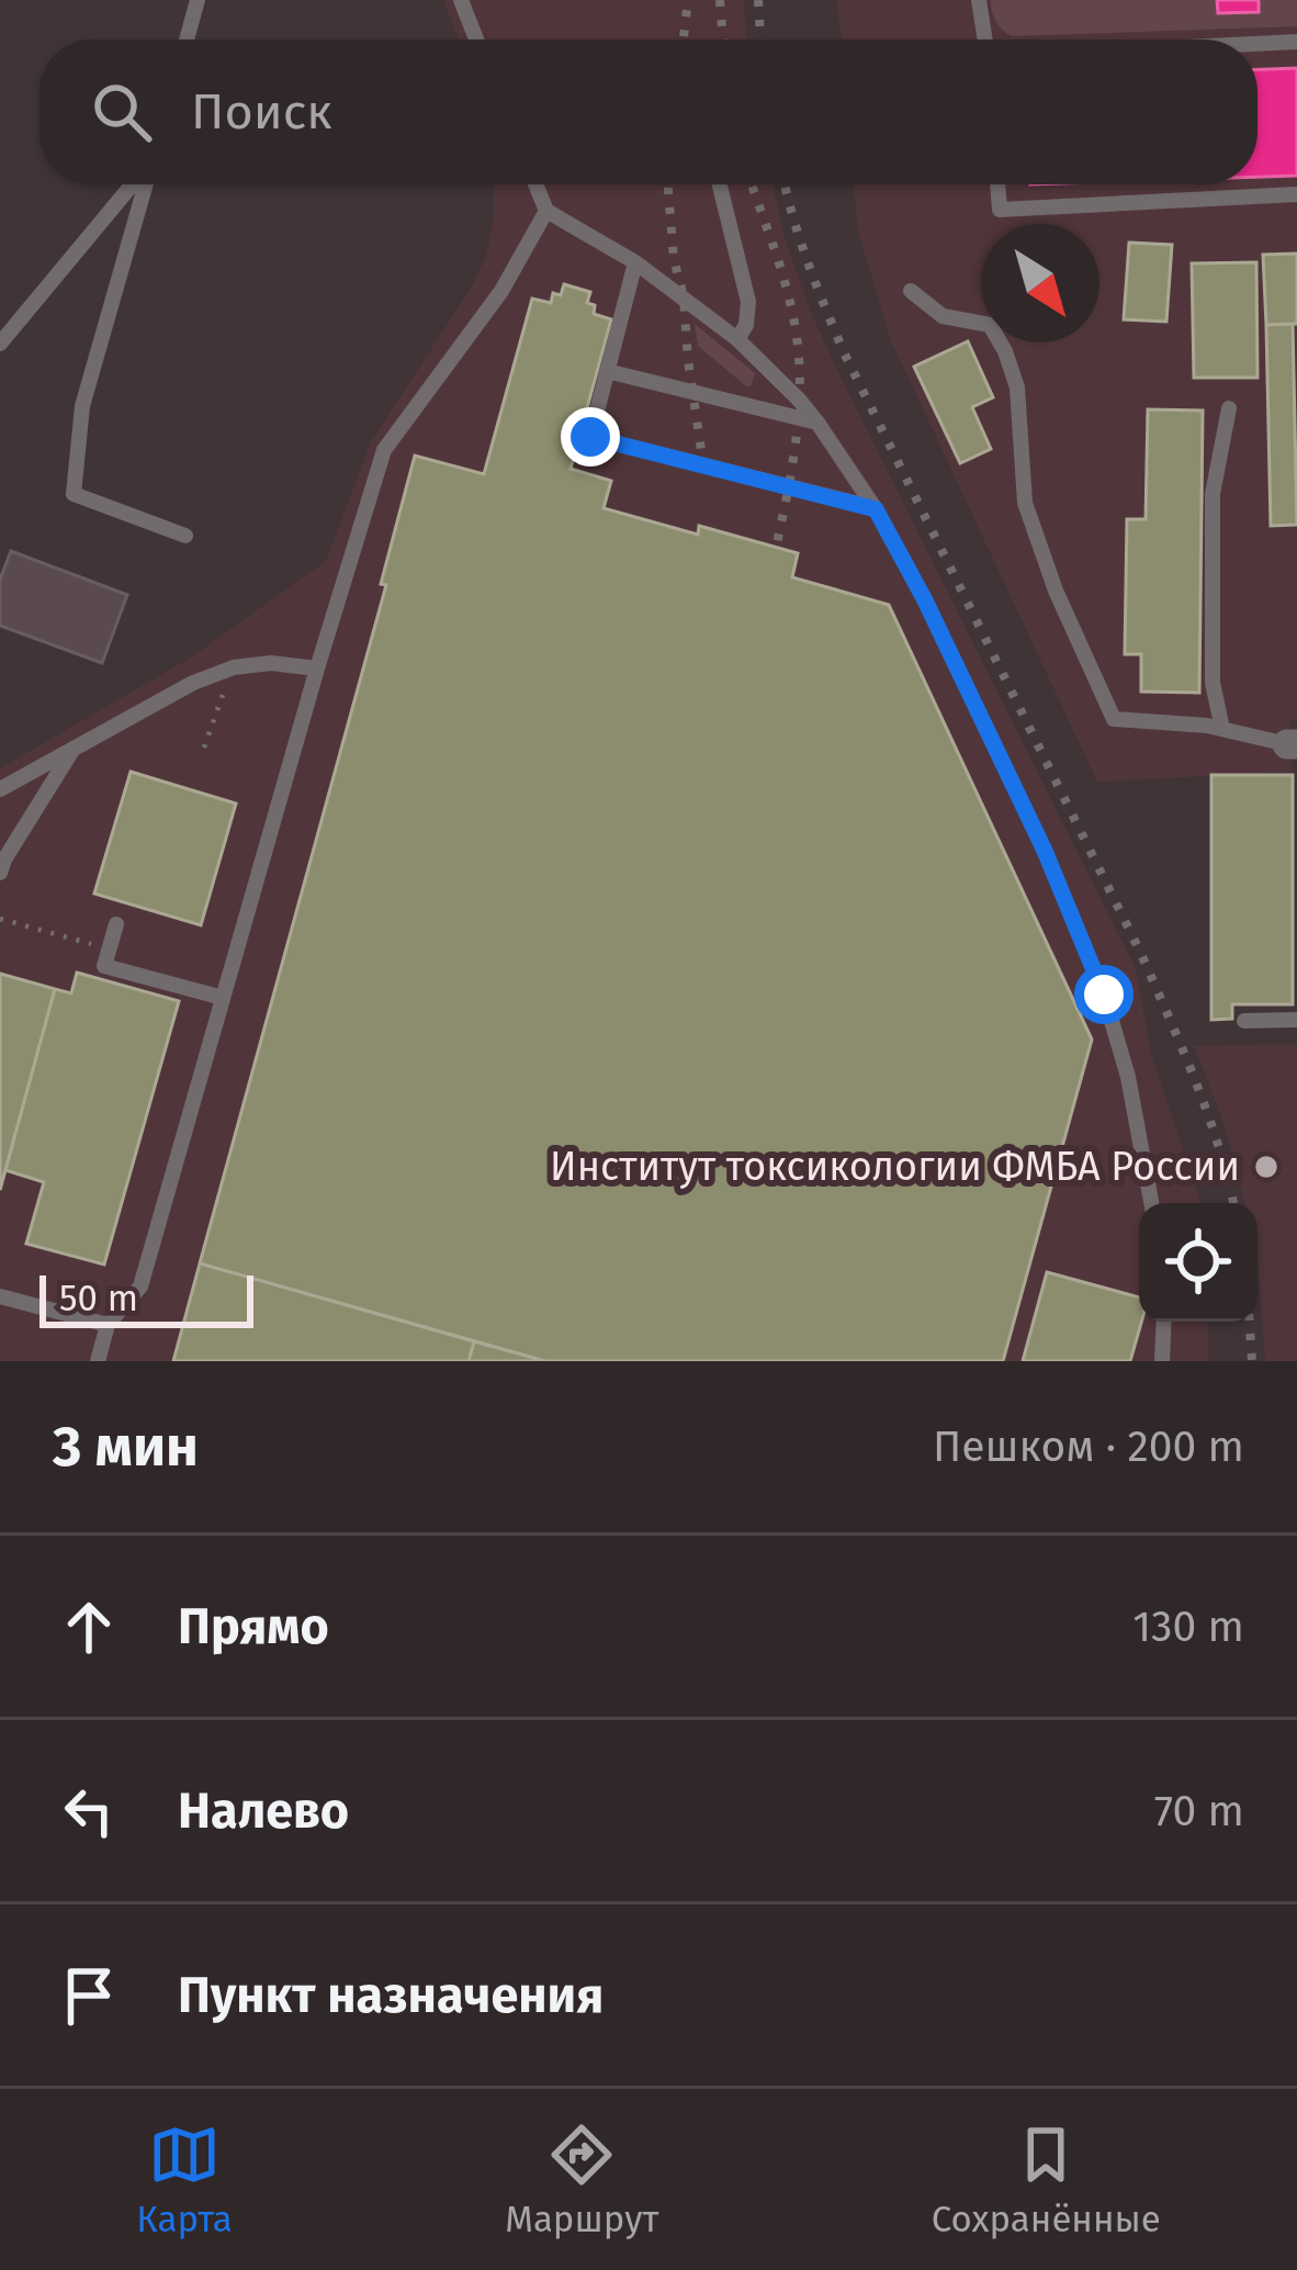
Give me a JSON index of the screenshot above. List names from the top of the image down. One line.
{"places":["Институт токсикологии ФМБА России"],"scale_bar":"50 m","north":"bottom right","page":{"search":"Поиск","scale":"50 m","heading":["3 мин","Пешком · 200 m"],"list":[["Прямо","130 m"],["Налево","70 m"],"Пункт назначения"],"nav":["Карта","Маршрут","Сохранённые"]}}
